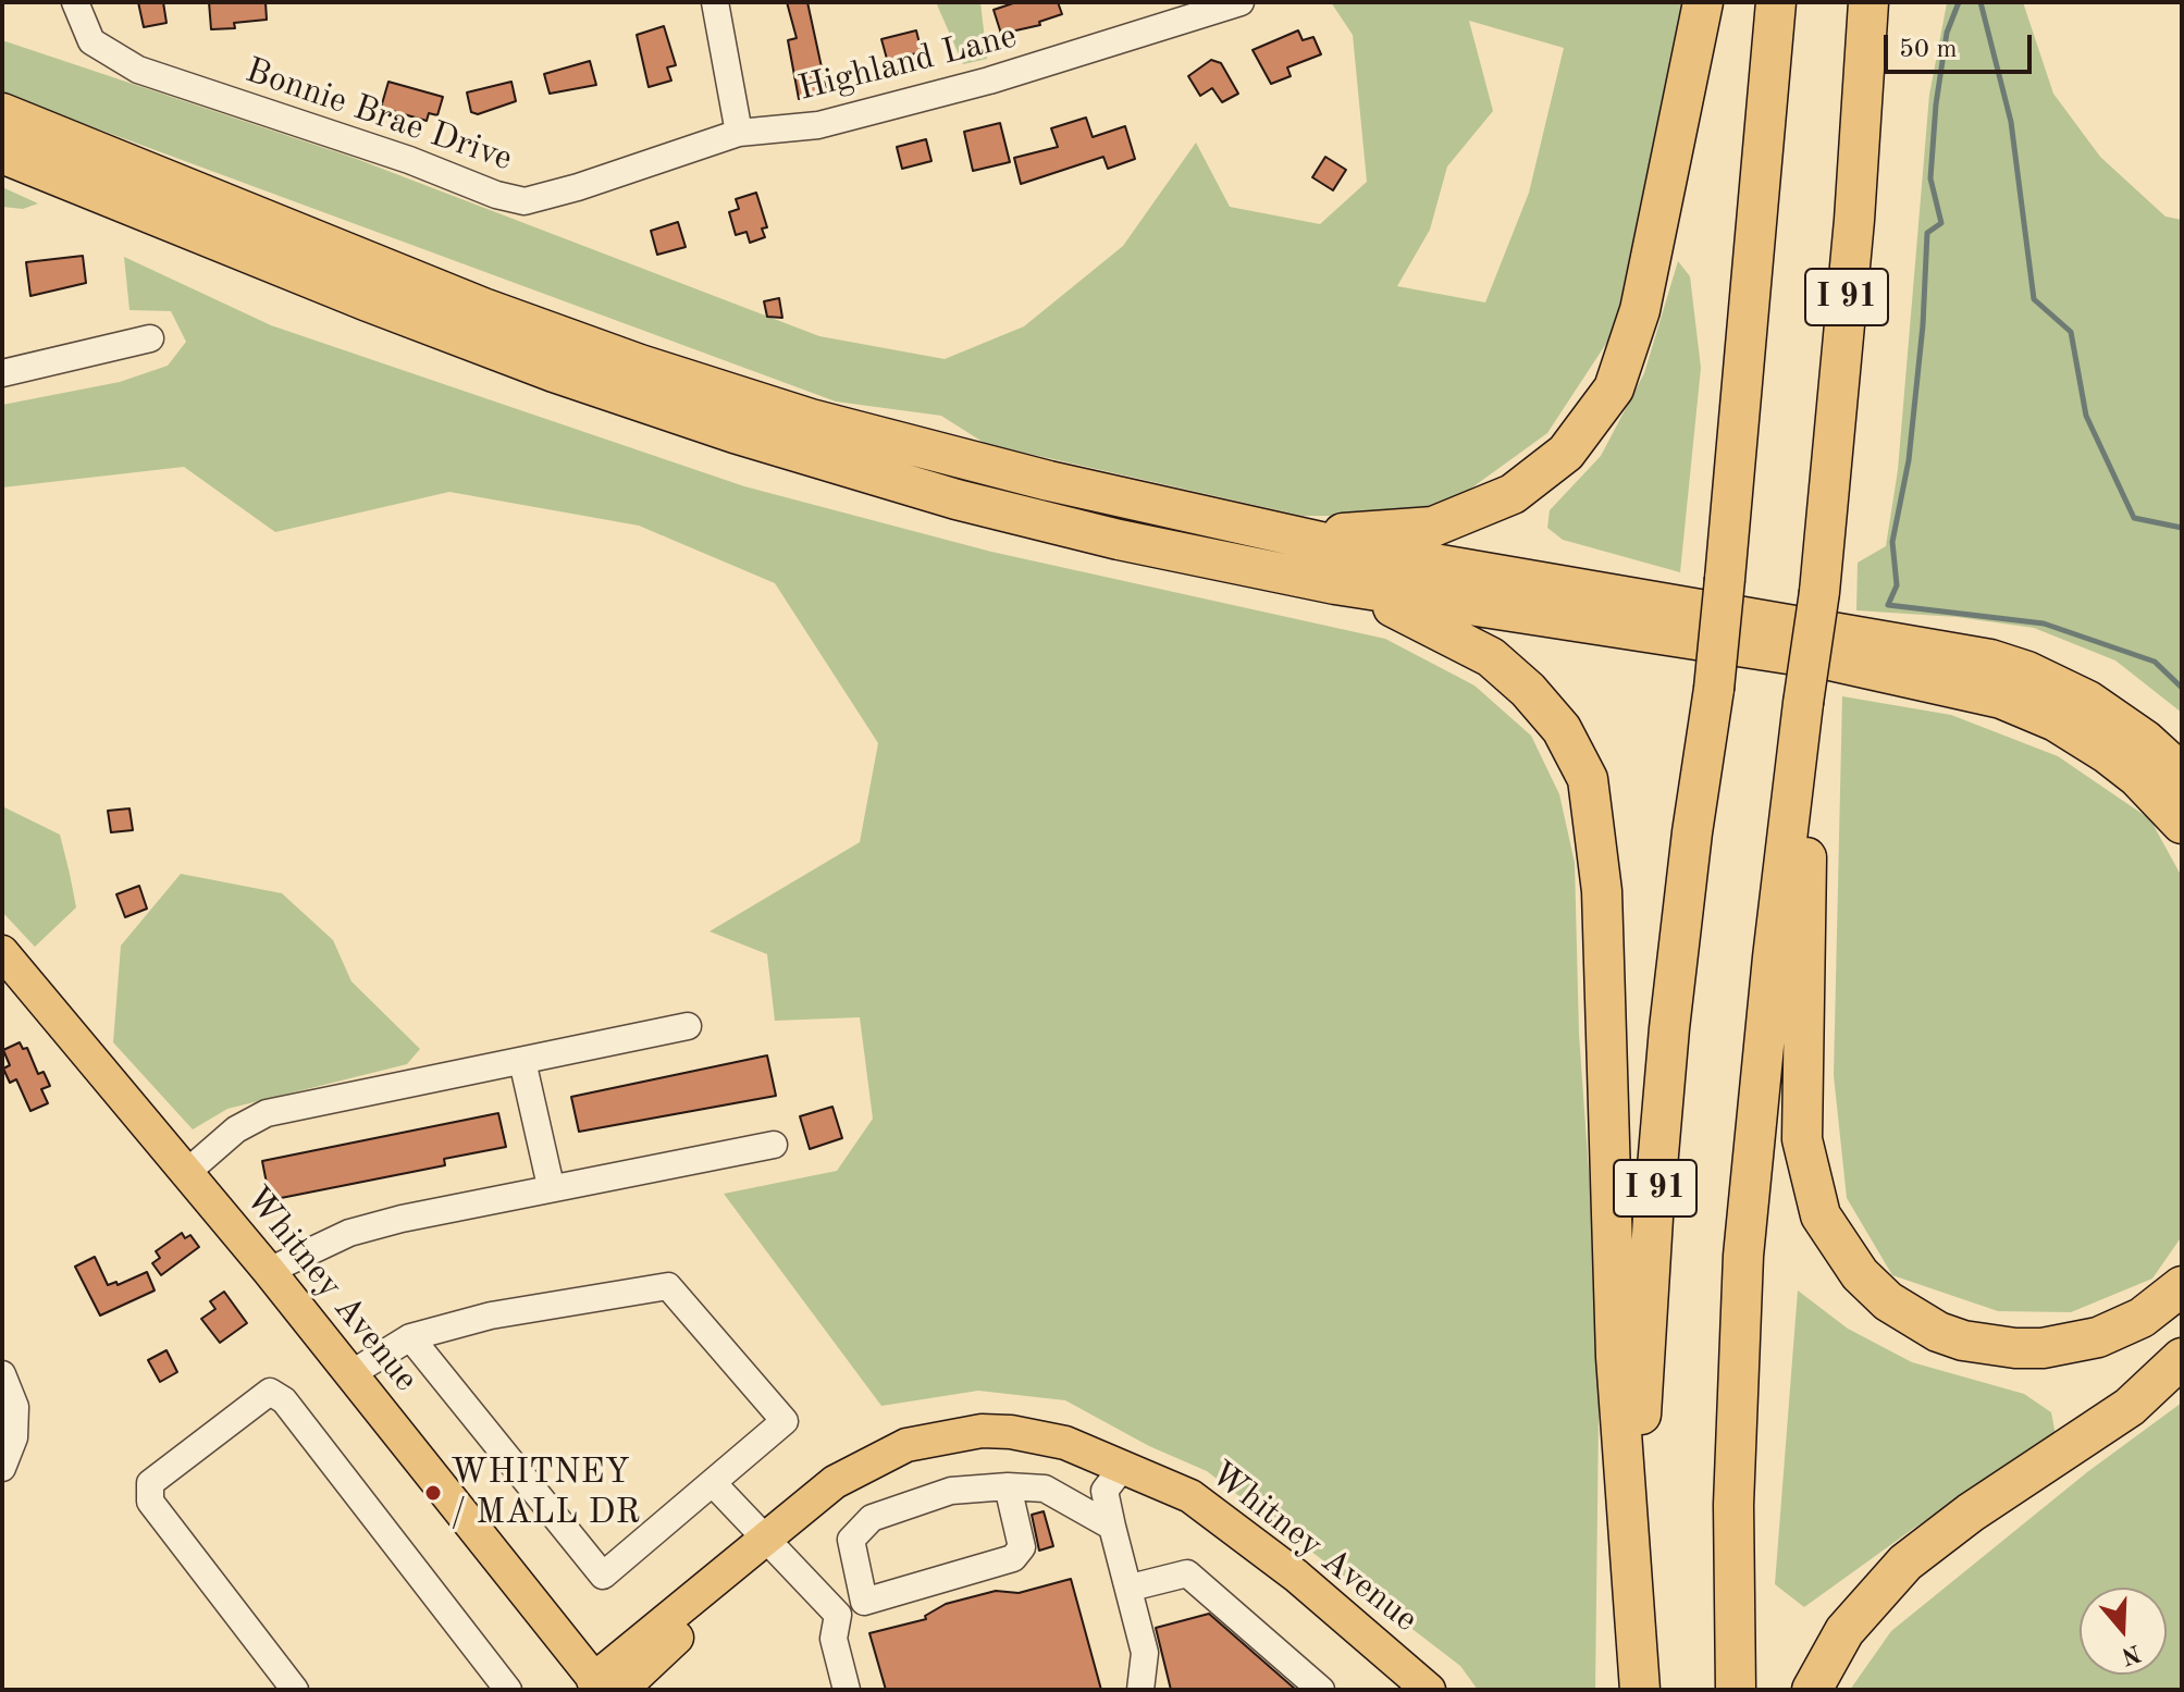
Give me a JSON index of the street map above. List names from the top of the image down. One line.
{"streets":{"highway":["I 91"],"main road":["Whitney Avenue"],"street":["Highland Lane","Bonnie Brae Drive"]},"crossings":[["Highland Lane","Bonnie Brae Drive"]],"places":["WHITNEY / MALL DR"],"scale_bar":"50 m","north":"bottom"}
